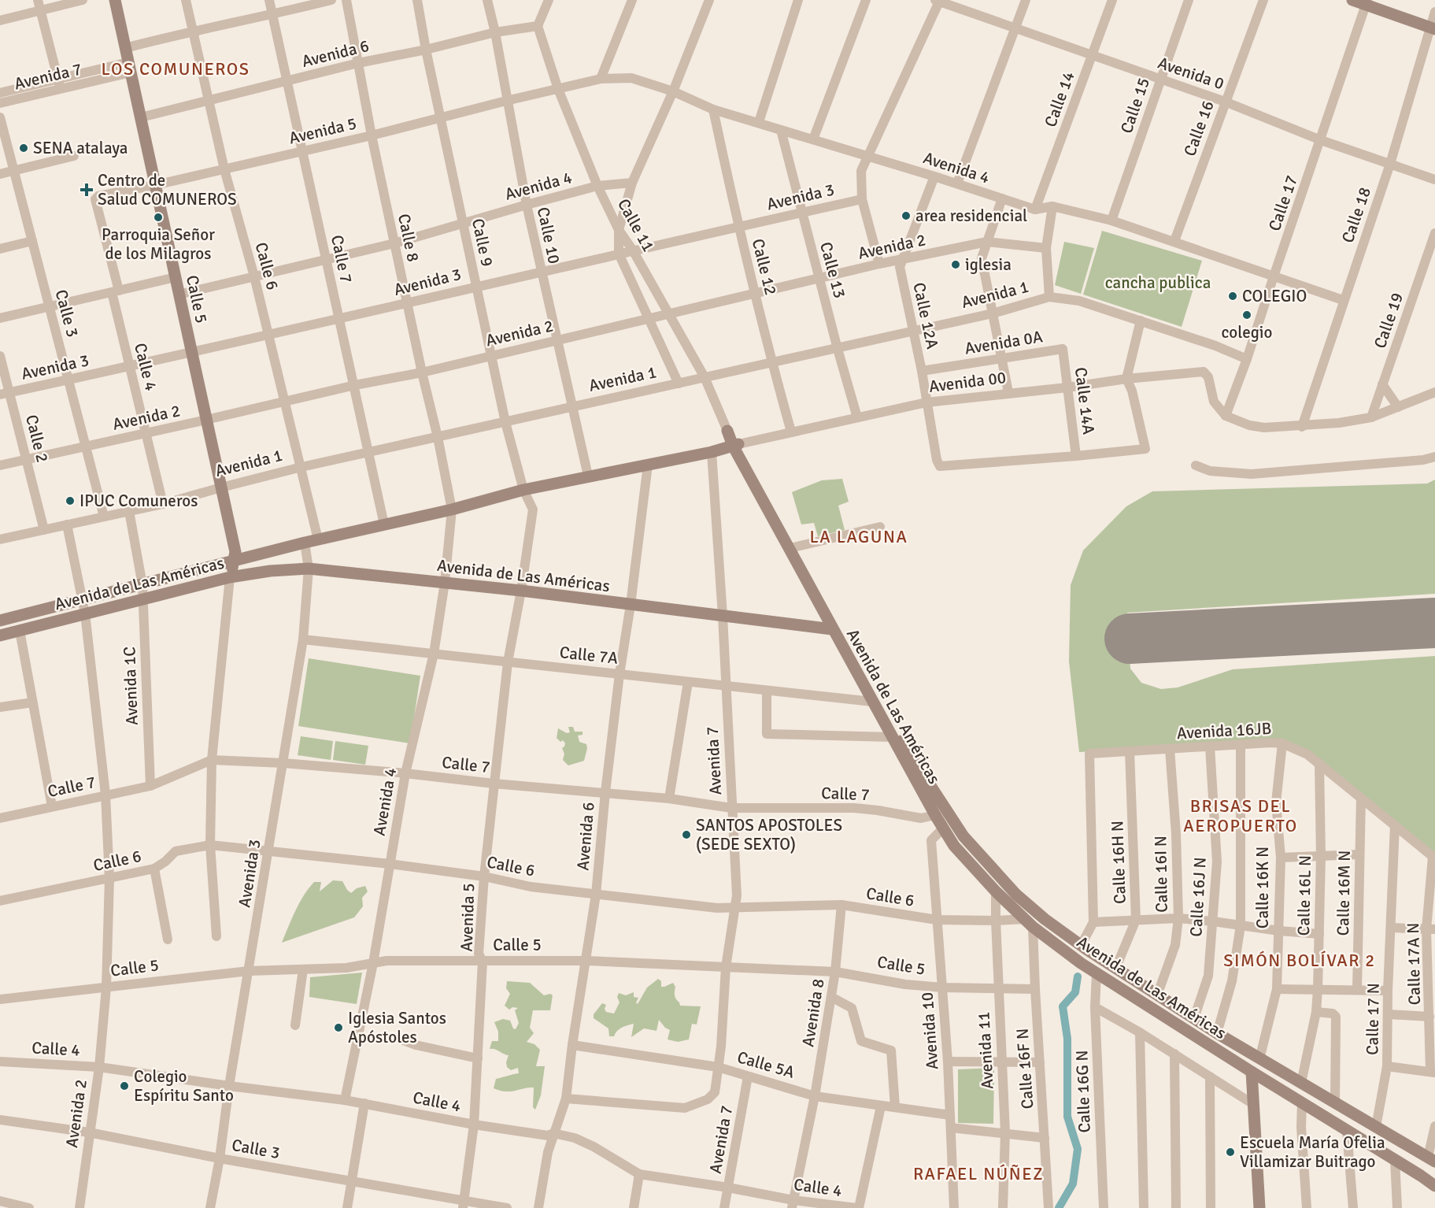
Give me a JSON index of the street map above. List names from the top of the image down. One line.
{"streets":{"main road":["Calle 5","Avenida de Las Américas"],"street":["Avenida 6","Avenida 0","Avenida 7","Calle 14","Calle 15","Calle 16","Avenida 5","Avenida 4","Avenida 3","Calle 17","Calle 18","Calle 11","Calle 10","Calle 8","Calle 9","Avenida 2","Calle 7","Calle 6","Calle 12","Calle 13","Avenida 1","Calle 3","Calle 12A","Calle 19","Avenida 0A","Calle 4","Avenida 00","Calle 14A","Calle 2","Calle 7A","Avenida 1C","Avenida 16JB","Calle 16H N","Calle 16I N","Calle 16K N","Calle 16M N","Calle 16L N","Calle 16J N","Calle 17A N","Avenida 8","Calle 17 N","Avenida 10","Avenida 11","Calle 5A","Calle 16F N","Calle 16G N"]},"crossings":[["Avenida 6","Avenida 7"],["Avenida 6","Calle 11"],["Avenida 6","Calle 10"],["Avenida 6","Calle 8"],["Avenida 6","Calle 9"],["Avenida 6","Calle 7"],["Avenida 6","Calle 6"],["Avenida 6","Calle 5"],["Avenida 6","Calle 4"],["Avenida 6","Avenida de Las Américas"],["Avenida 6","Calle 7A"],["Avenida 6","Calle 5A"],["Avenida 0","Calle 14"],["Avenida 0","Calle 15"],["Avenida 0","Calle 16"],["Avenida 0","Calle 17"],["Avenida 0","Calle 18"],["Avenida 7","Calle 7"],["Avenida 7","Calle 6"],["Avenida 7","Calle 5"],["Avenida 7","Calle 4"],["Avenida 7","Avenida de Las Américas"],["Avenida 7","Calle 7A"],["Avenida 7","Calle 5A"],["Calle 14","Avenida 4"],["Calle 15","Avenida 4"],["Calle 16","Avenida 4"],["Avenida 5","Avenida 4"],["Avenida 5","Calle 11"],["Avenida 5","Calle 10"],["Avenida 5","Calle 8"],["Avenida 5","Calle 9"],["Avenida 5","Calle 7"],["Avenida 5","Calle 6"],["Avenida 5","Calle 5"],["Avenida 5","Calle 3"],["Avenida 5","Calle 4"],["Avenida 5","Avenida de Las Américas"],["Avenida 5","Calle 7A"],["Avenida 4","Calle 17"],["Avenida 4","Calle 18"],["Avenida 4","Calle 11"],["Avenida 4","Calle 10"],["Avenida 4","Calle 8"],["Avenida 4","Calle 9"],["Avenida 4","Calle 7"],["Avenida 4","Calle 6"],["Avenida 4","Calle 12"],["Avenida 4","Calle 13"],["Avenida 4","Calle 5"],["Avenida 4","Calle 12A"],["Avenida 4","Calle 4"],["Avenida 4","Avenida de Las Américas"],["Avenida 4","Calle 7A"],["Avenida 3","Calle 11"],["Avenida 3","Calle 10"],["Avenida 3","Calle 8"],["Avenida 3","Calle 9"],["Avenida 3","Calle 7"],["Avenida 3","Calle 6"],["Avenida 3","Calle 12"],["Avenida 3","Calle 13"],["Avenida 3","Calle 5"],["Avenida 3","Calle 3"],["Avenida 3","Calle 4"],["Avenida 3","Calle 2"],["Avenida 3","Avenida de Las Américas"],["Avenida 3","Calle 7A"],["Calle 17","Avenida 1"],["Calle 17","Avenida 00"],["Calle 11","Avenida 2"],["Calle 11","Avenida 1"],["Calle 11","Avenida de Las Américas"],["Calle 10","Avenida 2"],["Calle 10","Avenida 1"],["Calle 10","Avenida de Las Américas"],["Calle 8","Avenida 2"],["Calle 8","Avenida 1"],["Calle 8","Avenida de Las Américas"],["Calle 9","Avenida 2"],["Calle 9","Avenida 1"],["Calle 9","Avenida de Las Américas"],["Avenida 2","Calle 7"],["Avenida 2","Calle 6"],["Avenida 2","Calle 12"],["Avenida 2","Calle 13"],["Avenida 2","Avenida 1"],["Avenida 2","Calle 5"],["Avenida 2","Calle 3"],["Avenida 2","Calle 12A"],["Avenida 2","Calle 4"],["Avenida 2","Calle 2"],["Avenida 2","Avenida de Las Américas"],["Calle 7","Avenida 1"],["Calle 7","Avenida de Las Américas"],["Calle 7","Avenida 1C"],["Calle 6","Avenida 1"],["Calle 6","Avenida de Las Américas"],["Calle 6","Avenida 8"],["Calle 6","Avenida 10"],["Calle 6","Avenida 11"],["Calle 6","Calle 16F N"],["Calle 12","Avenida 1"],["Calle 12","Avenida 00"],["Calle 13","Avenida 1"],["Calle 13","Avenida 00"],["Avenida 1","Calle 5"],["Avenida 1","Calle 3"],["Avenida 1","Calle 12A"],["Avenida 1","Calle 4"],["Avenida 1","Calle 2"],["Avenida 1","Avenida 1C"],["Calle 5","Avenida de Las Américas"],["Calle 5","Avenida 8"],["Calle 5","Avenida 10"],["Calle 5","Avenida 11"],["Calle 5","Calle 16F N"],["Calle 12A","Avenida 0A"],["Calle 12A","Avenida 00"],["Calle 12A","Calle 14A"],["Avenida 0A","Calle 14A"],["Calle 4","Avenida 8"],["Avenida 00","Calle 14A"],["Avenida 00","Avenida de Las Américas"],["Avenida de Las Américas","Calle 7A"],["Avenida de Las Américas","Avenida 1C"],["Avenida de Las Américas","Calle 16H N"],["Avenida de Las Américas","Calle 16I N"],["Avenida de Las Américas","Calle 16K N"],["Avenida de Las Américas","Calle 16L N"],["Avenida de Las Américas","Calle 16J N"],["Avenida de Las Américas","Calle 17 N"],["Avenida de Las Américas","Avenida 10"],["Avenida de Las Américas","Avenida 11"],["Avenida de Las Américas","Calle 16F N"],["Avenida de Las Américas","Calle 16G N"],["Avenida 16JB","Calle 16H N"],["Avenida 16JB","Calle 16I N"],["Avenida 16JB","Calle 16K N"],["Avenida 16JB","Calle 16M N"],["Avenida 16JB","Calle 16L N"],["Avenida 16JB","Calle 16J N"],["Avenida 16JB","Calle 17A N"],["Avenida 16JB","Calle 17 N"],["Avenida 8","Calle 5A"],["Avenida 10","Calle 5A"]],"districts":["LOS COMUNEROS","LA LAGUNA","BRISAS DEL AEROPUERTO","SIMÓN BOLÍVAR 2","RAFAEL NÚÑEZ"],"parks":["cancha publica"],"places":{"other":["SENA atalaya","area residencial","Parroquia Señor de los Milagros","iglesia","COLEGIO","colegio","IPUC Comuneros","SANTOS APOSTOLES (SEDE SEXTO)","Iglesia Santos Apóstoles","Colegio Espíritu Santo","Escuela María Ofelia Villamizar Buitrago"],"health":["Centro de Salud COMUNEROS"]}}
